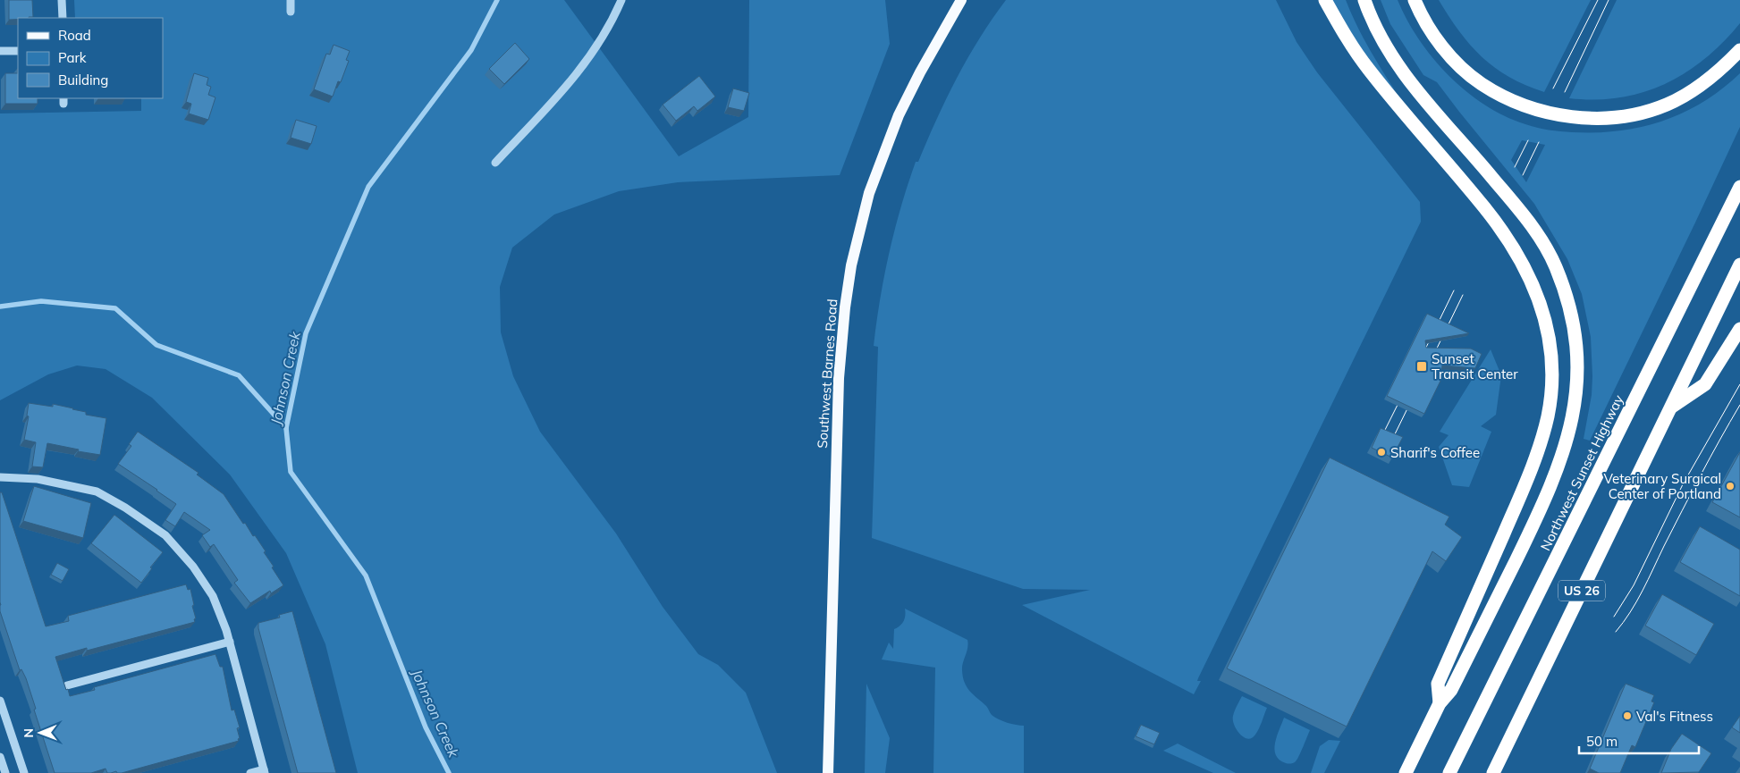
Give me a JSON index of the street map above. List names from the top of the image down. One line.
{"streets":{"highway":["Northwest Sunset Highway","US 26"],"main road":["Southwest Barnes Road"]},"water":["Johnson Creek"],"places":{"transit":["Sunset Transit Center"],"other":["Sharif's Coffee","Veterinary Surgical Center of Portland","Val's Fitness"]},"legend":["Road","Park","Building"],"scale_bar":"50 m","north":"left"}
